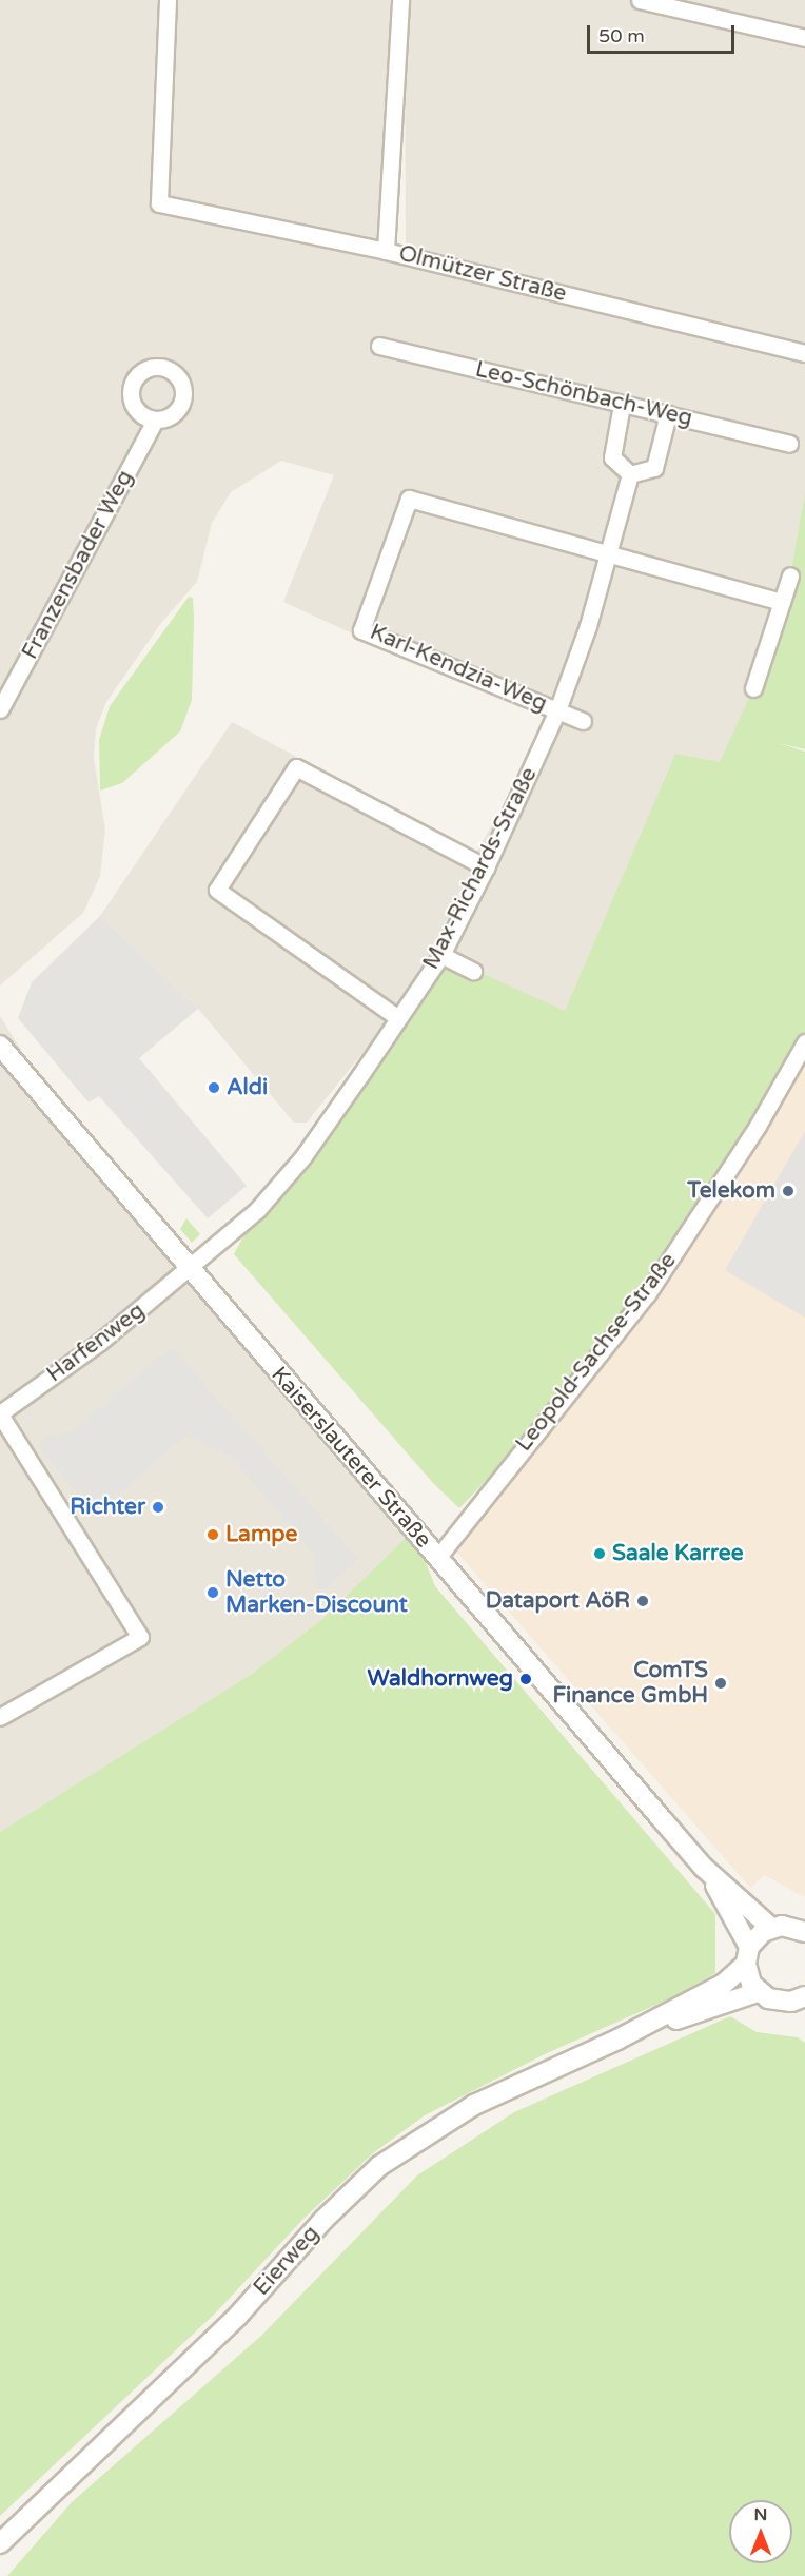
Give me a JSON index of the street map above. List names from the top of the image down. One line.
{"streets":{"street":["Olmützer Straße","Leo-Schönbach-Weg","Franzensbader Weg","Karl-Kendzia-Weg","Max-Richards-Straße","Harfenweg","Leopold-Sachse-Straße","Kaiserslauterer Straße","Eierweg"]},"crossings":[["Karl-Kendzia-Weg","Max-Richards-Straße"],["Max-Richards-Straße","Harfenweg"],["Max-Richards-Straße","Kaiserslauterer Straße"],["Harfenweg","Kaiserslauterer Straße"],["Leopold-Sachse-Straße","Kaiserslauterer Straße"],["Kaiserslauterer Straße","Eierweg"]],"places":["Aldi","Telekom","Richter","Lampe","Saale Karree","Netto Marken-Discount","Dataport AöR","Waldhornweg","ComTS Finance GmbH"],"scale_bar":"50 m","north":"top"}
